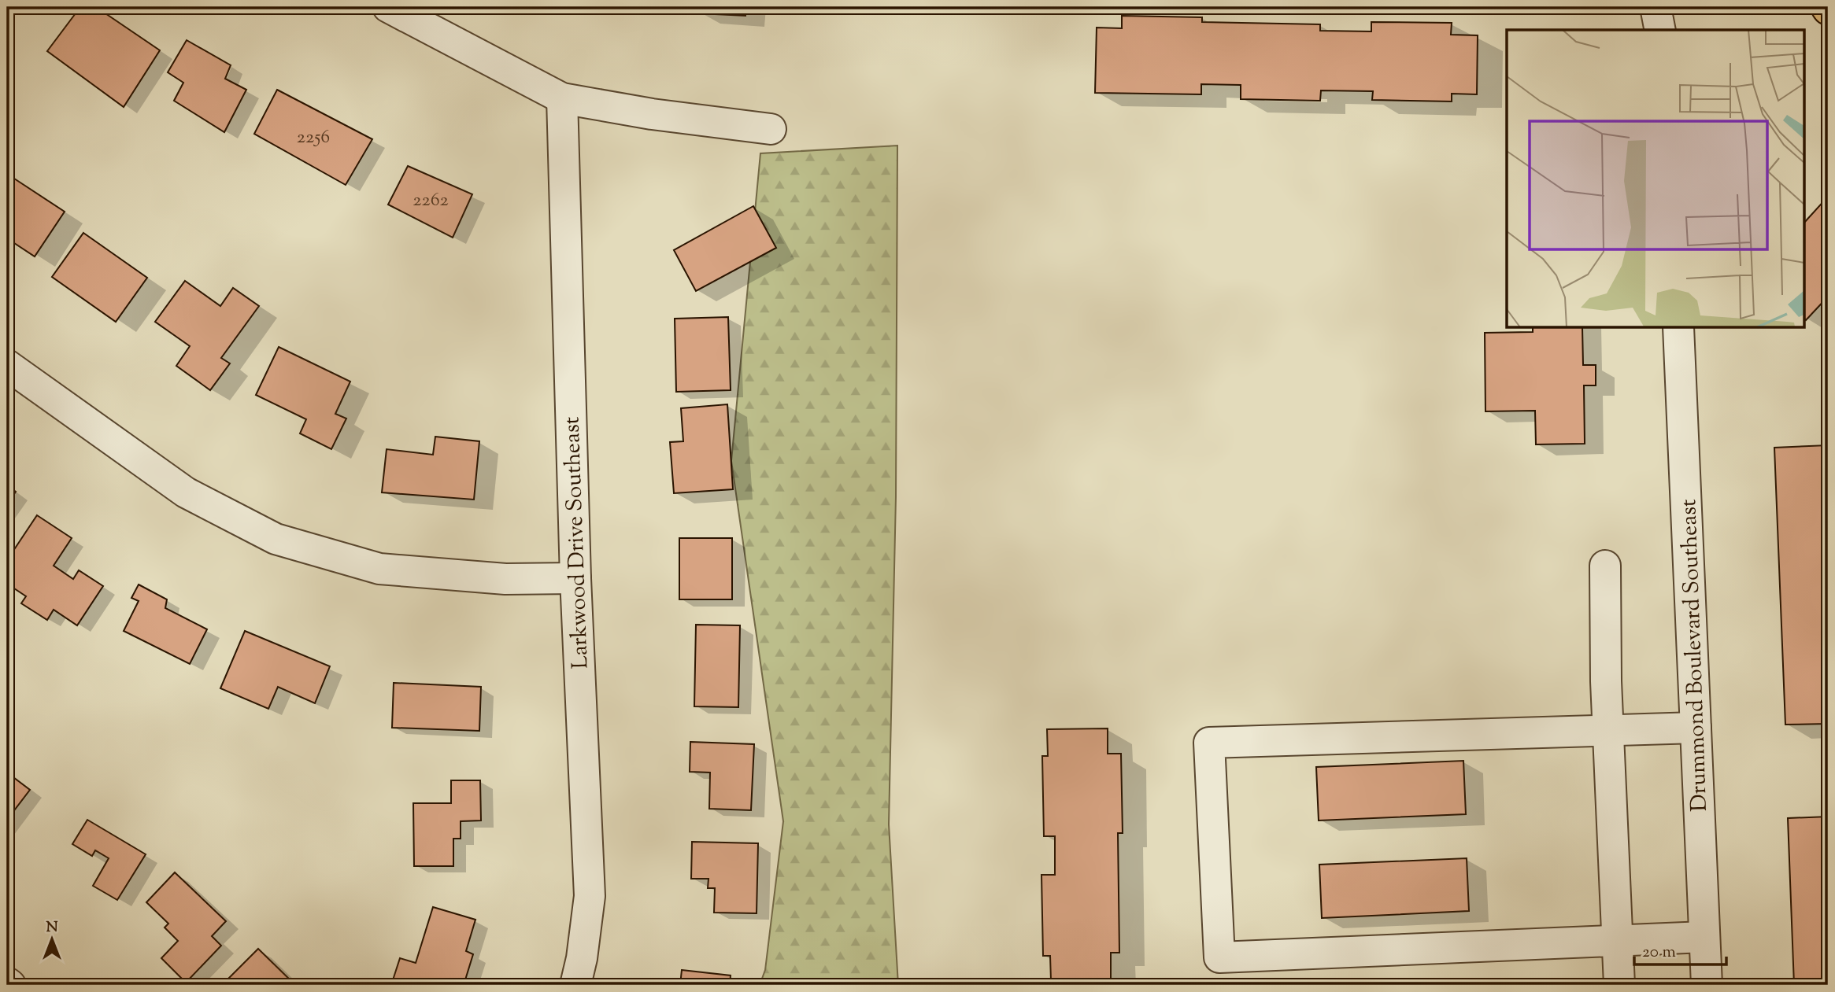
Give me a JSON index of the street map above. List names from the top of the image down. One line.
{"streets":{"street":["Larkwood Drive Southeast","Drummond Boulevard Southeast"]},"house_numbers":["2256","2262"],"scale_bar":"20 m","north":"top"}
